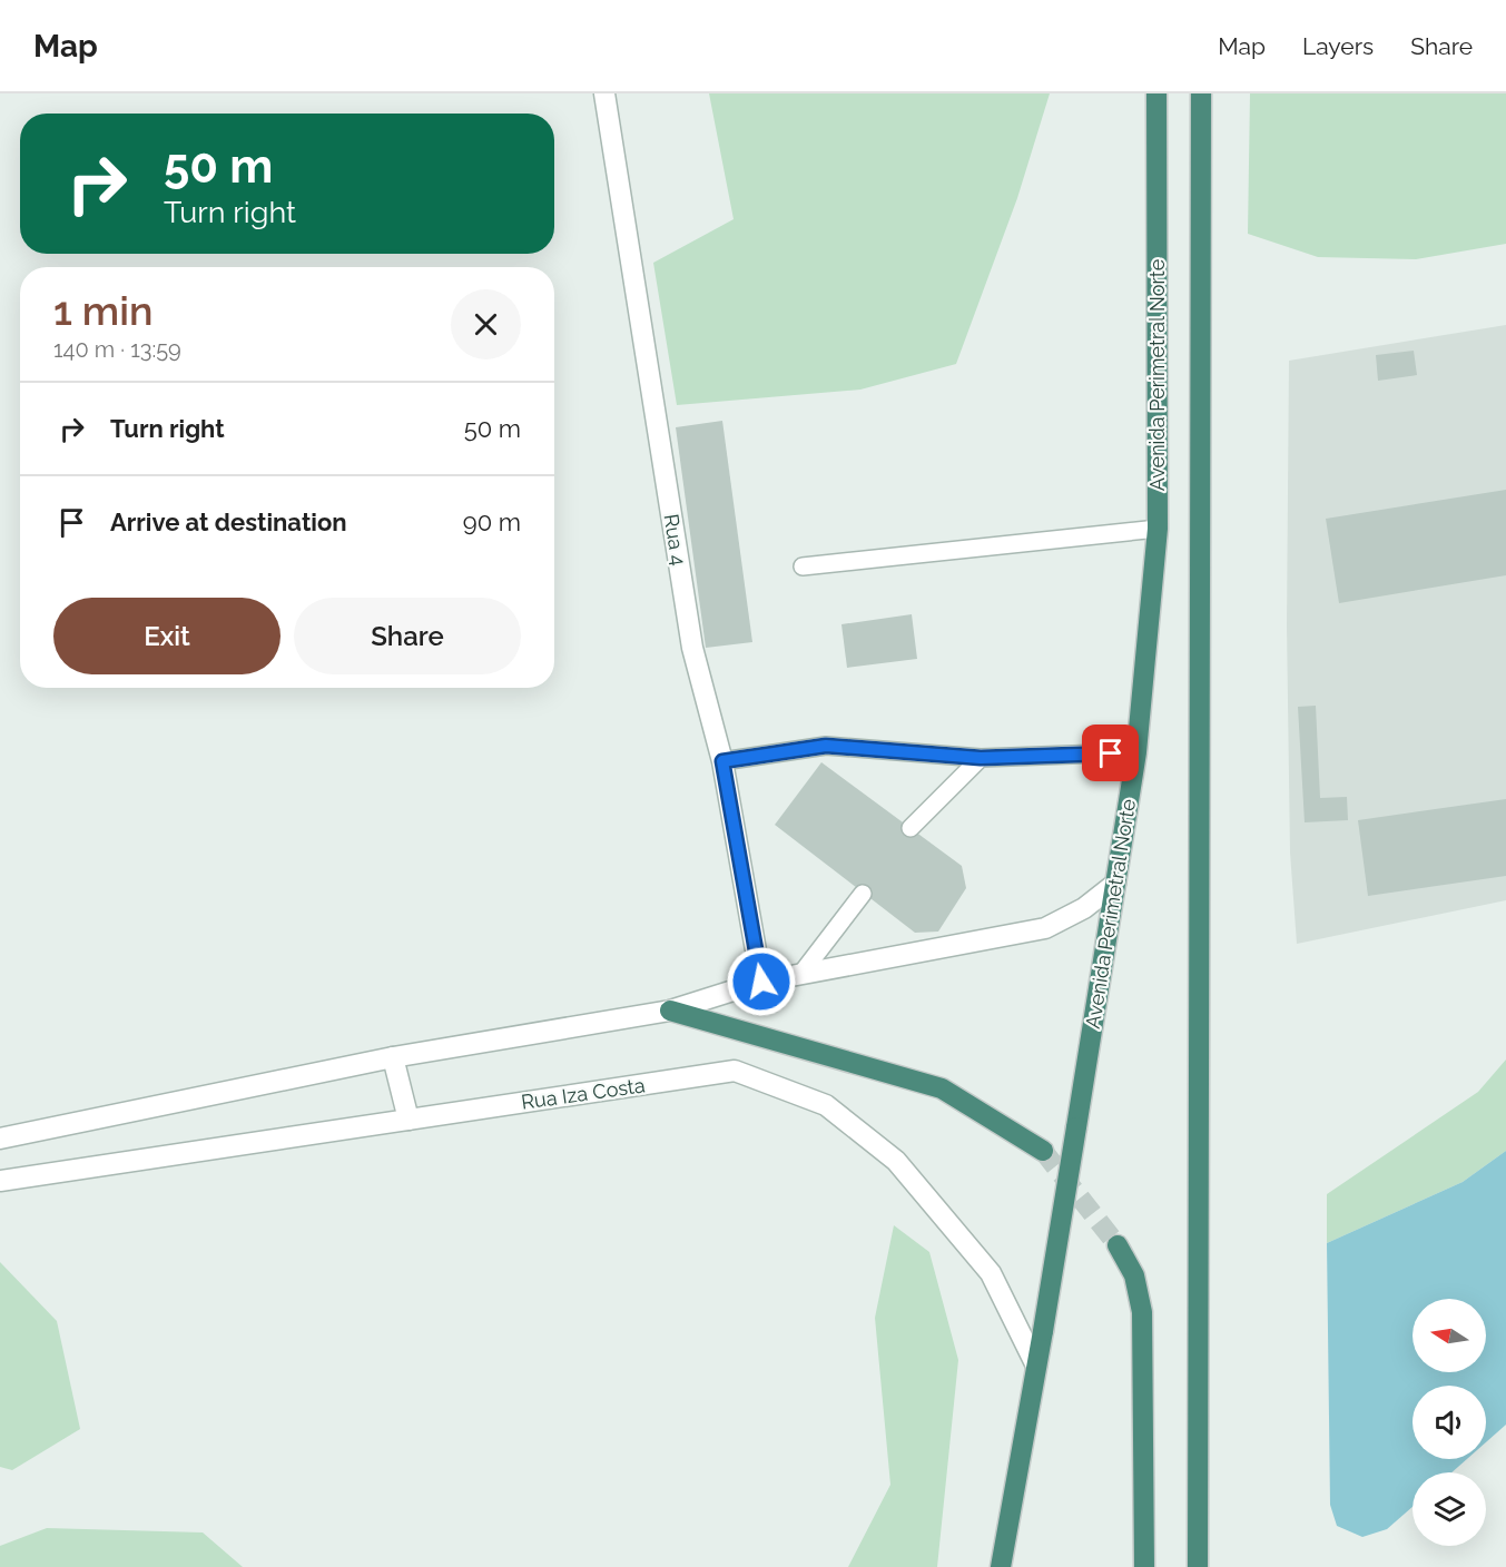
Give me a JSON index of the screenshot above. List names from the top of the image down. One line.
{"streets":{"highway":["Avenida Perimetral Norte"],"street":["Rua 4","Rua Iza Costa"]},"crossings":[["Avenida Perimetral Norte","Rua Iza Costa"]],"north":"left","page":{"header":"Map","nav":["Map","Layers","Share"],"turn":["50 m","Turn right"],"heading":["1 min","140 m · 13:59"],"list":[{"name":"Turn right","value":"50 m"},{"name":"Arrive at destination","value":"90 m"}],"buttons":["Exit","Share"]}}
